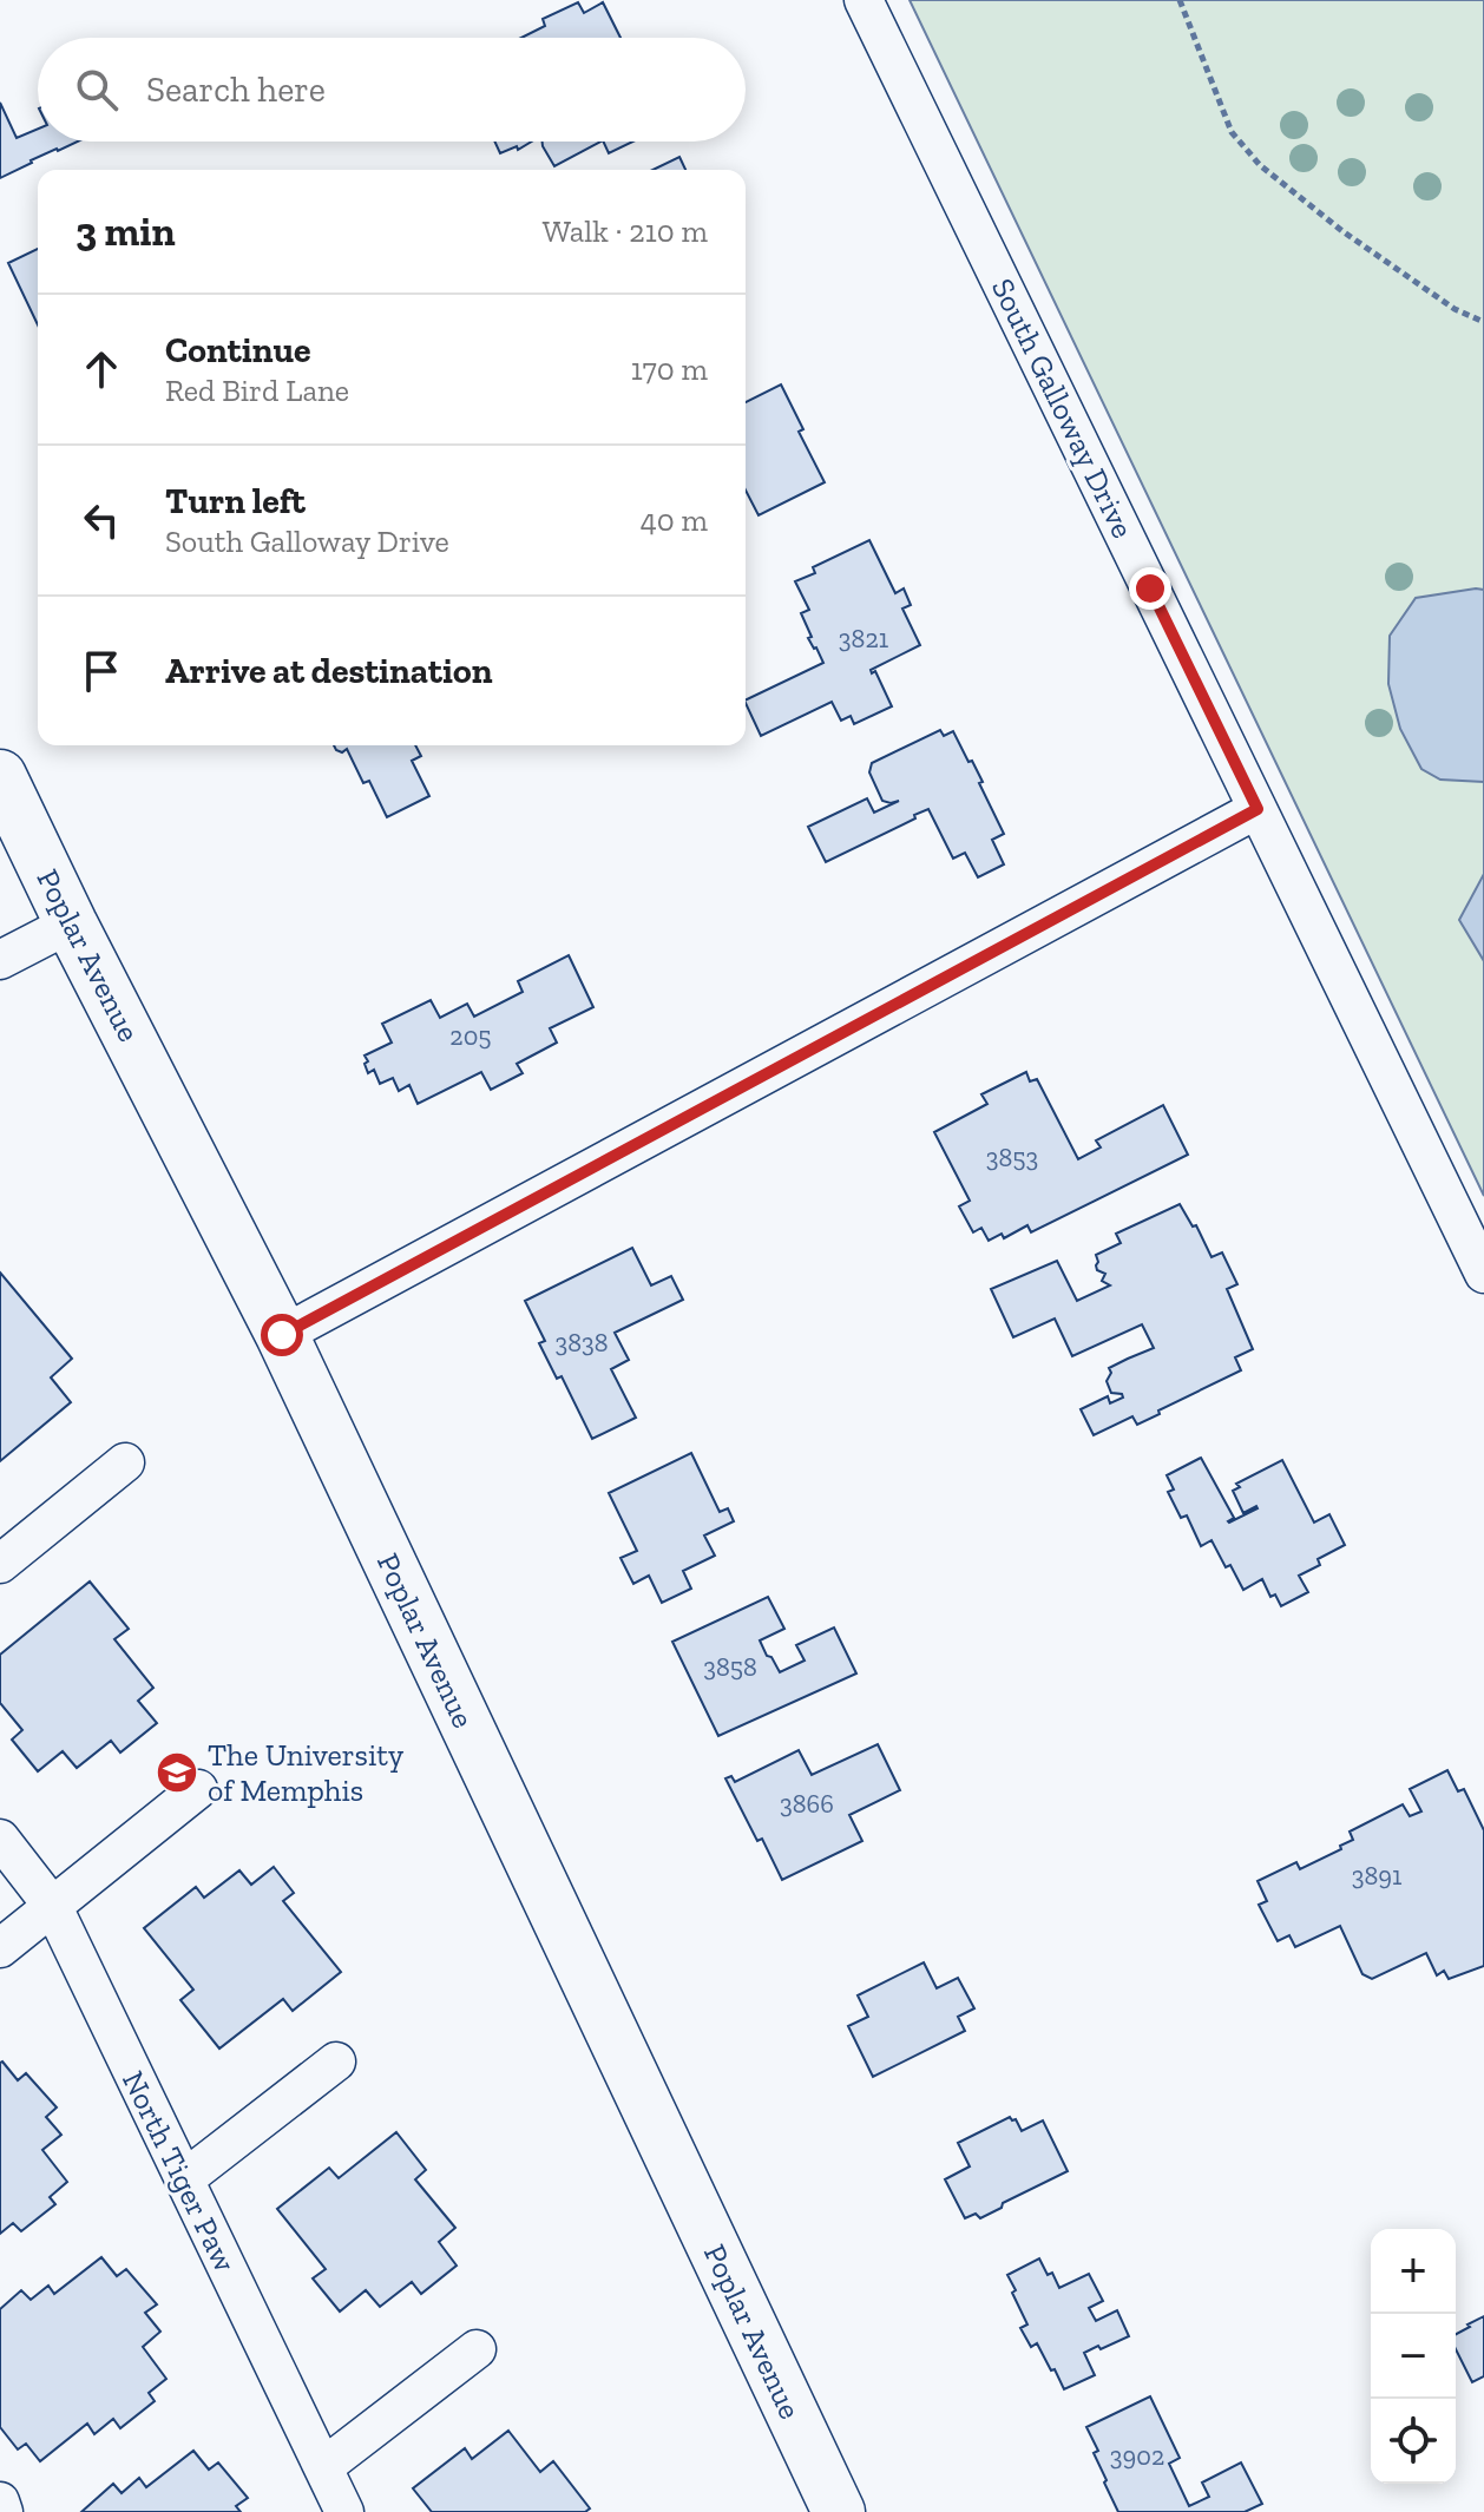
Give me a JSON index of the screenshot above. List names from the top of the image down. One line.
{"streets":{"main road":["Poplar Avenue"],"street":["South Galloway Drive","North Tiger Paw"]},"places":{"school or university":["The University of Memphis"]},"house_numbers":["3821","205","3853","3838","3858","3866","3891","3902"],"page":{"search":"Search here","heading":["3 min","Walk · 210 m"],"list":[["Continue","Red Bird Lane","170 m"],["Turn left","South Galloway Drive","40 m"],"Arrive at destination"],"map_buttons":["+","−"]}}
